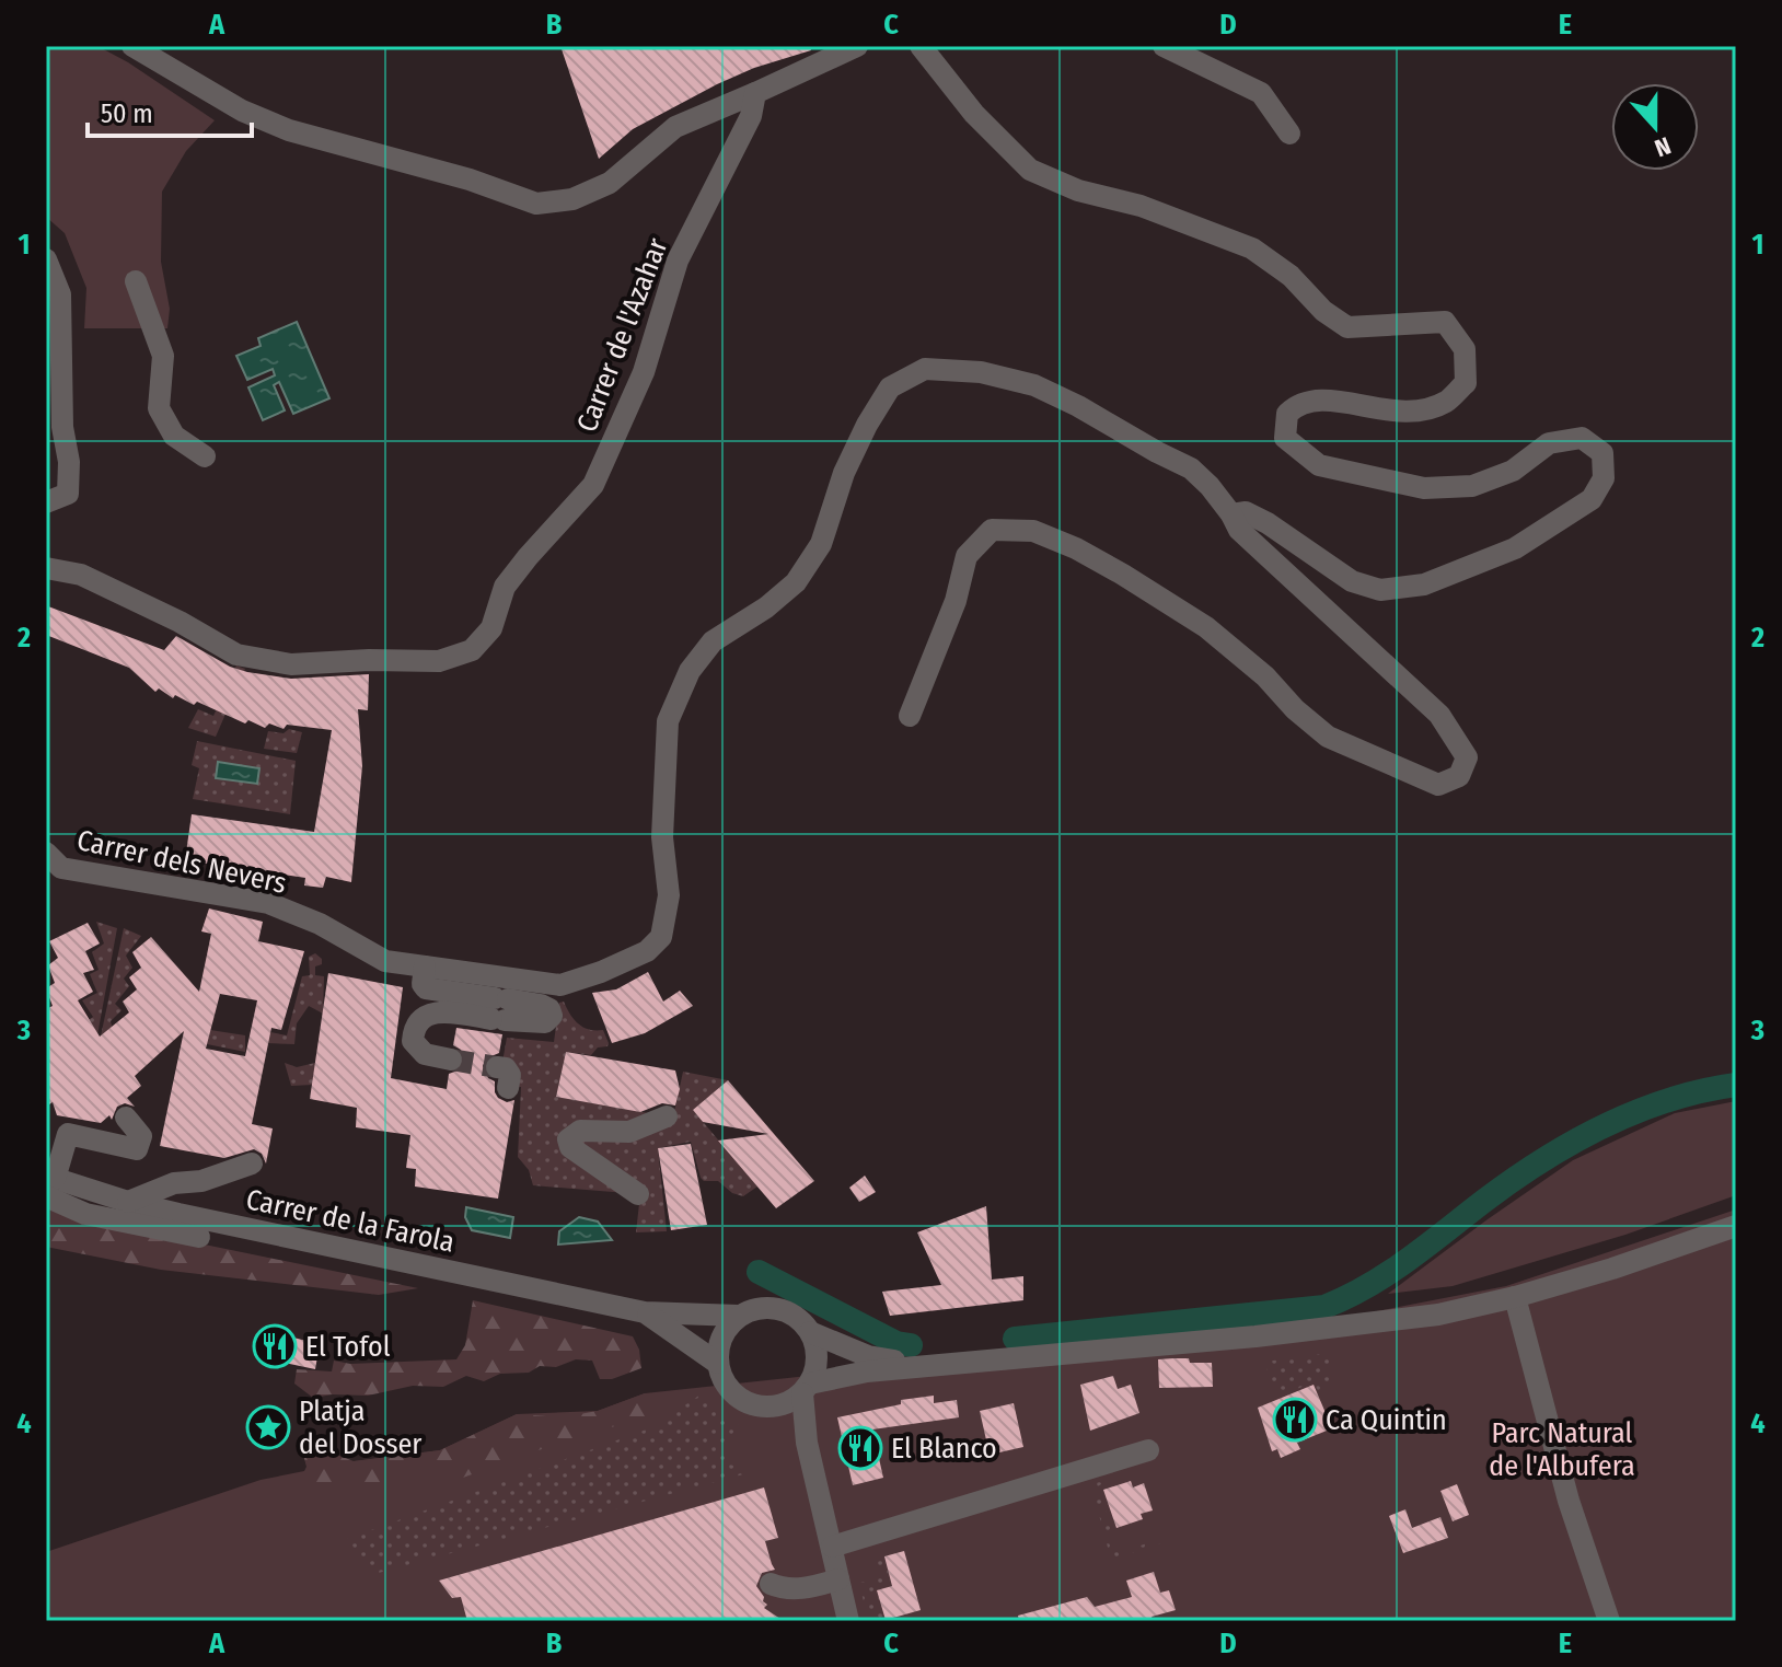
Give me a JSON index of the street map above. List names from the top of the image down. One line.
{"streets":{"street":["Carrer de l'Azahar","Carrer dels Nevers","Carrer de la Farola"]},"parks":["Parc Natural de l'Albufera"],"places":{"restaurant":["El Tofol","Ca Quintin","El Blanco"],"place":["Platja del Dosser"]},"scale_bar":"50 m","north":"bottom","grid":{"columns":["A","B","C","D","E"],"rows":["1","2","3","4"]}}
